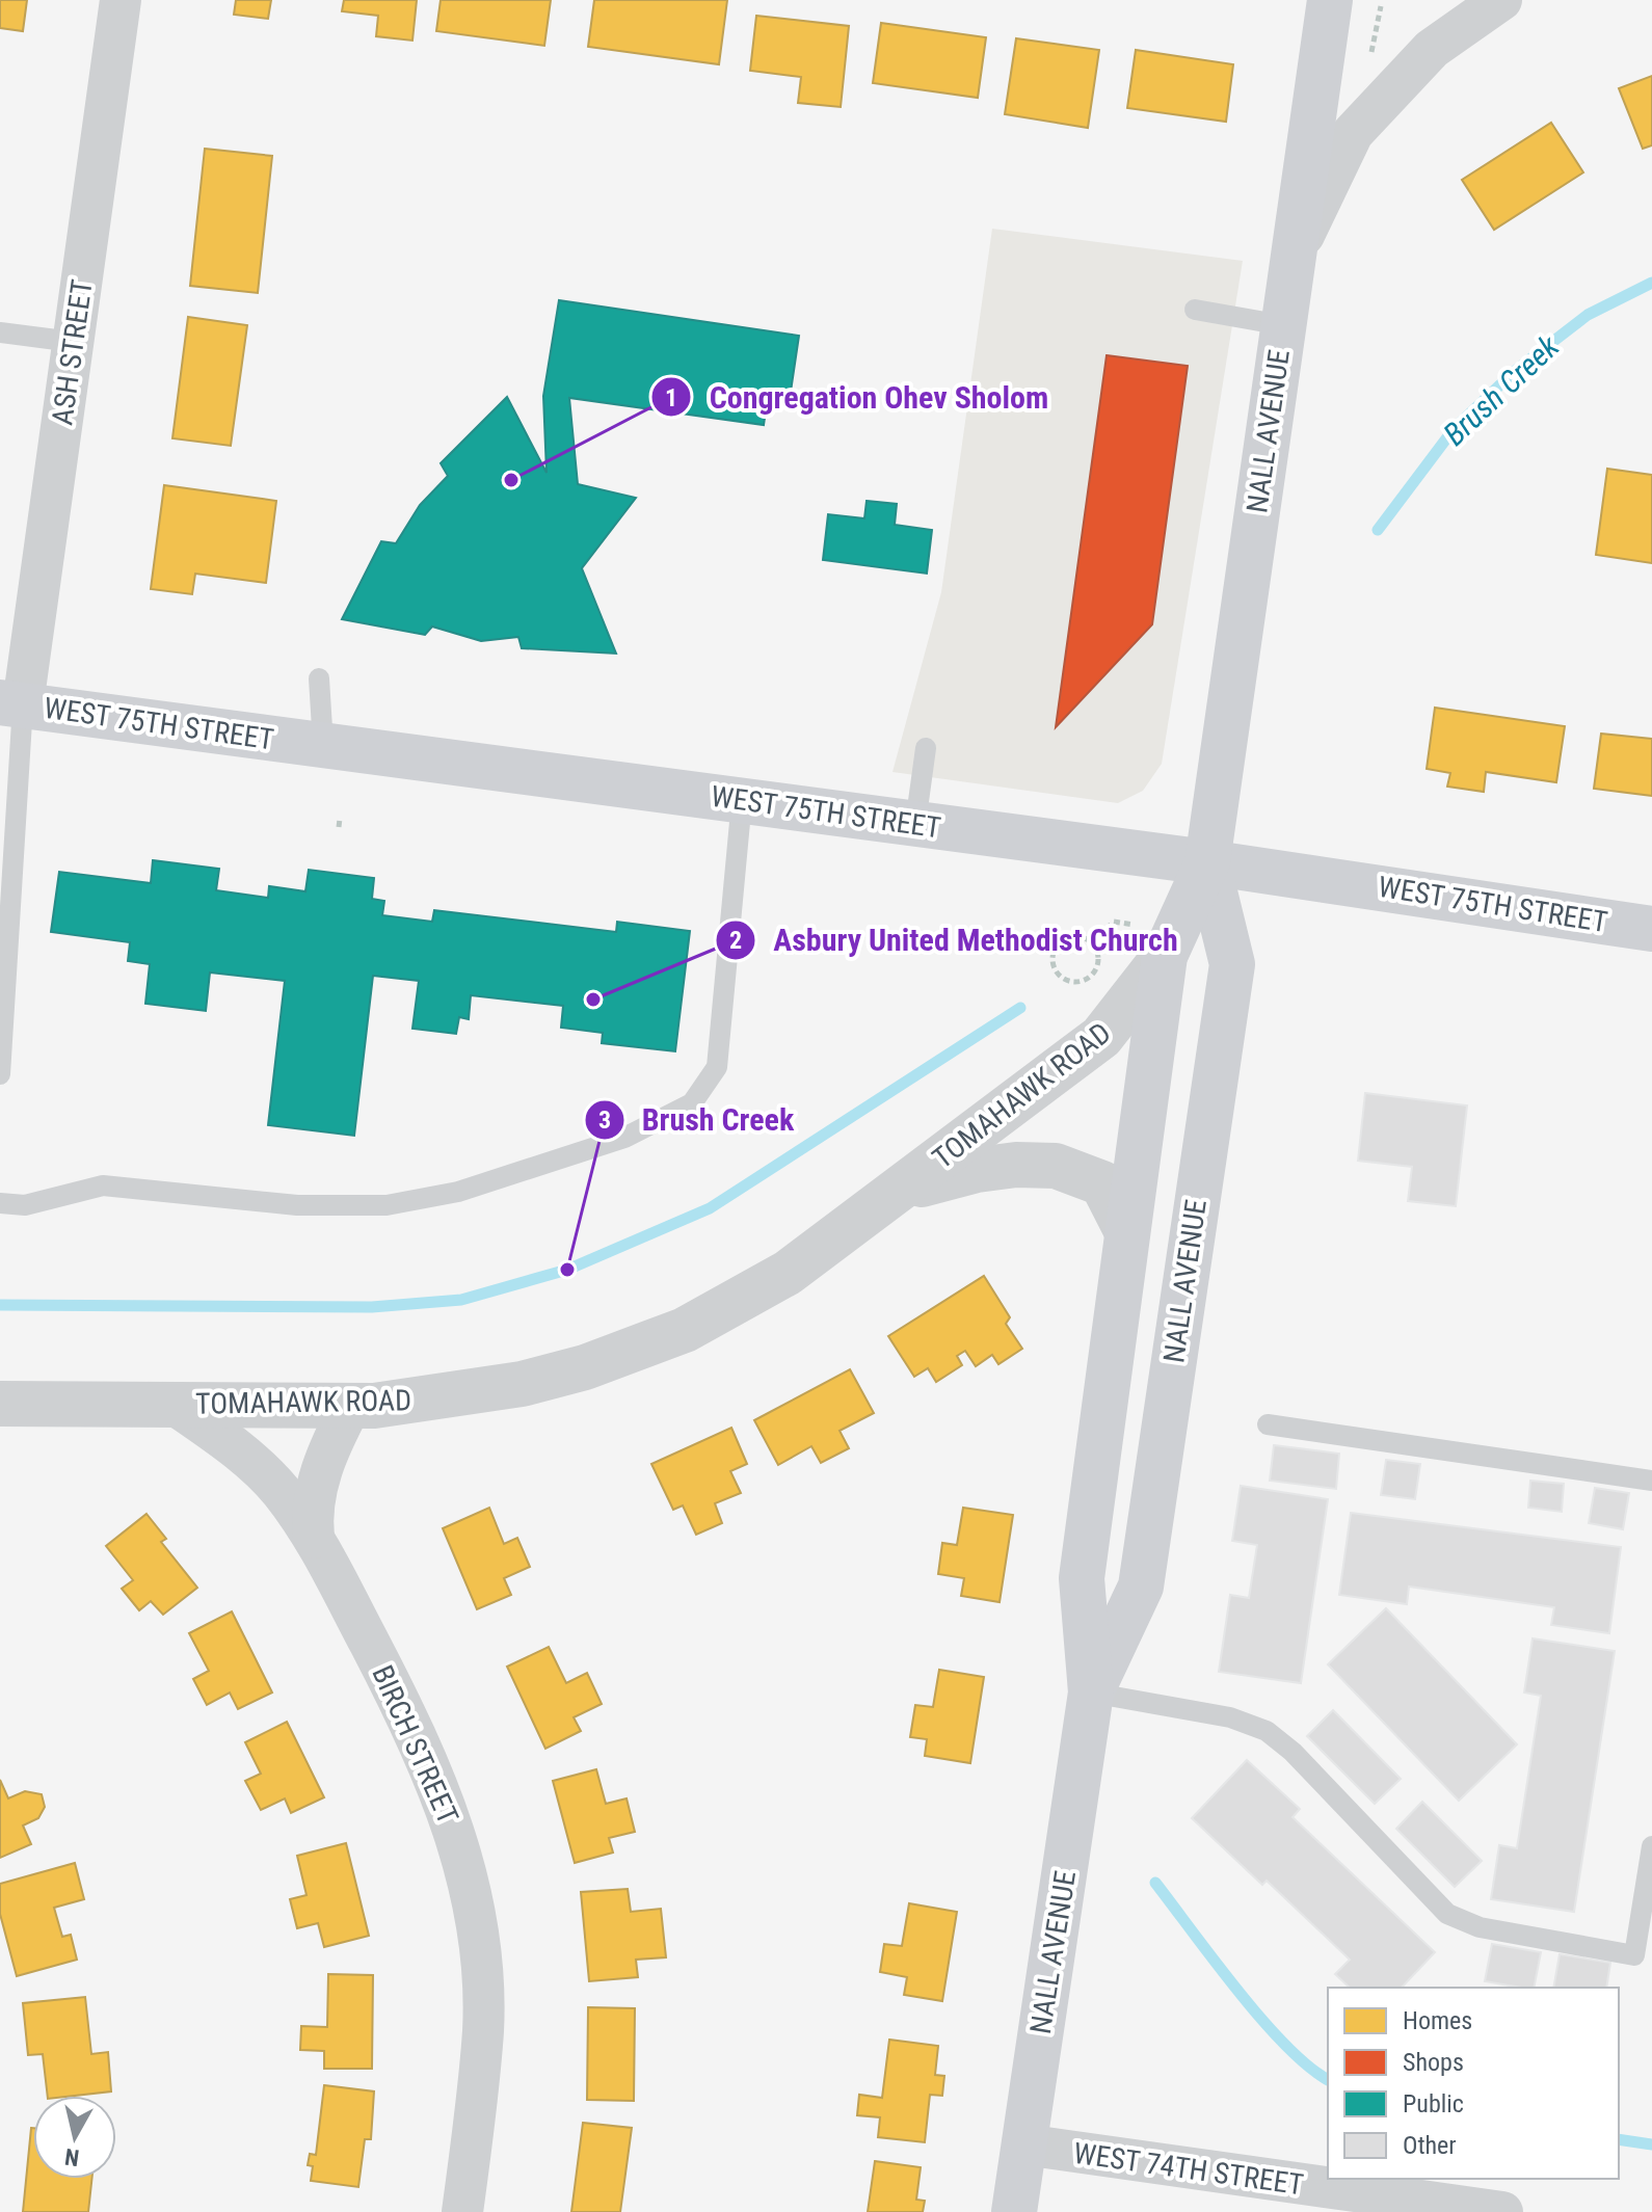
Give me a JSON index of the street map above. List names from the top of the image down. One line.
{"streets":{"main road":["NALL AVENUE","WEST 75TH STREET"],"street":["ASH STREET","TOMAHAWK ROAD","BIRCH STREET","WEST 74TH STREET"]},"crossings":[["ASH STREET","WEST 75TH STREET"],["NALL AVENUE","WEST 75TH STREET"],["NALL AVENUE","TOMAHAWK ROAD"],["NALL AVENUE","WEST 74TH STREET"],["TOMAHAWK ROAD","BIRCH STREET"]],"water":["Brush Creek"],"places":["Congregation Ohev Sholom","Asbury United Methodist Church","Brush Creek"],"legend":["Homes","Shops","Public","Other"],"north":"bottom"}
